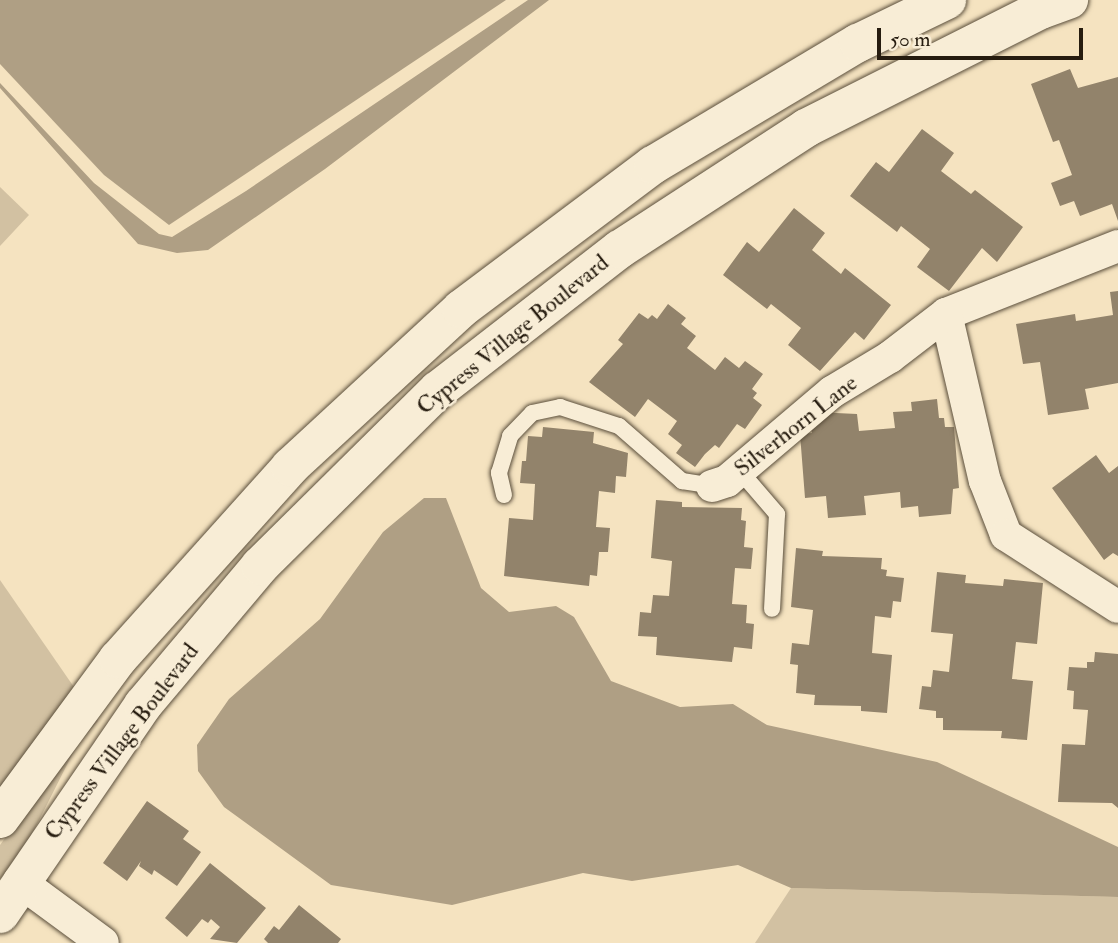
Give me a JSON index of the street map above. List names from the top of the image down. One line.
{"streets":{"street":["Cypress Village Boulevard","Silverhorn Lane"]},"scale_bar":"50 m"}
